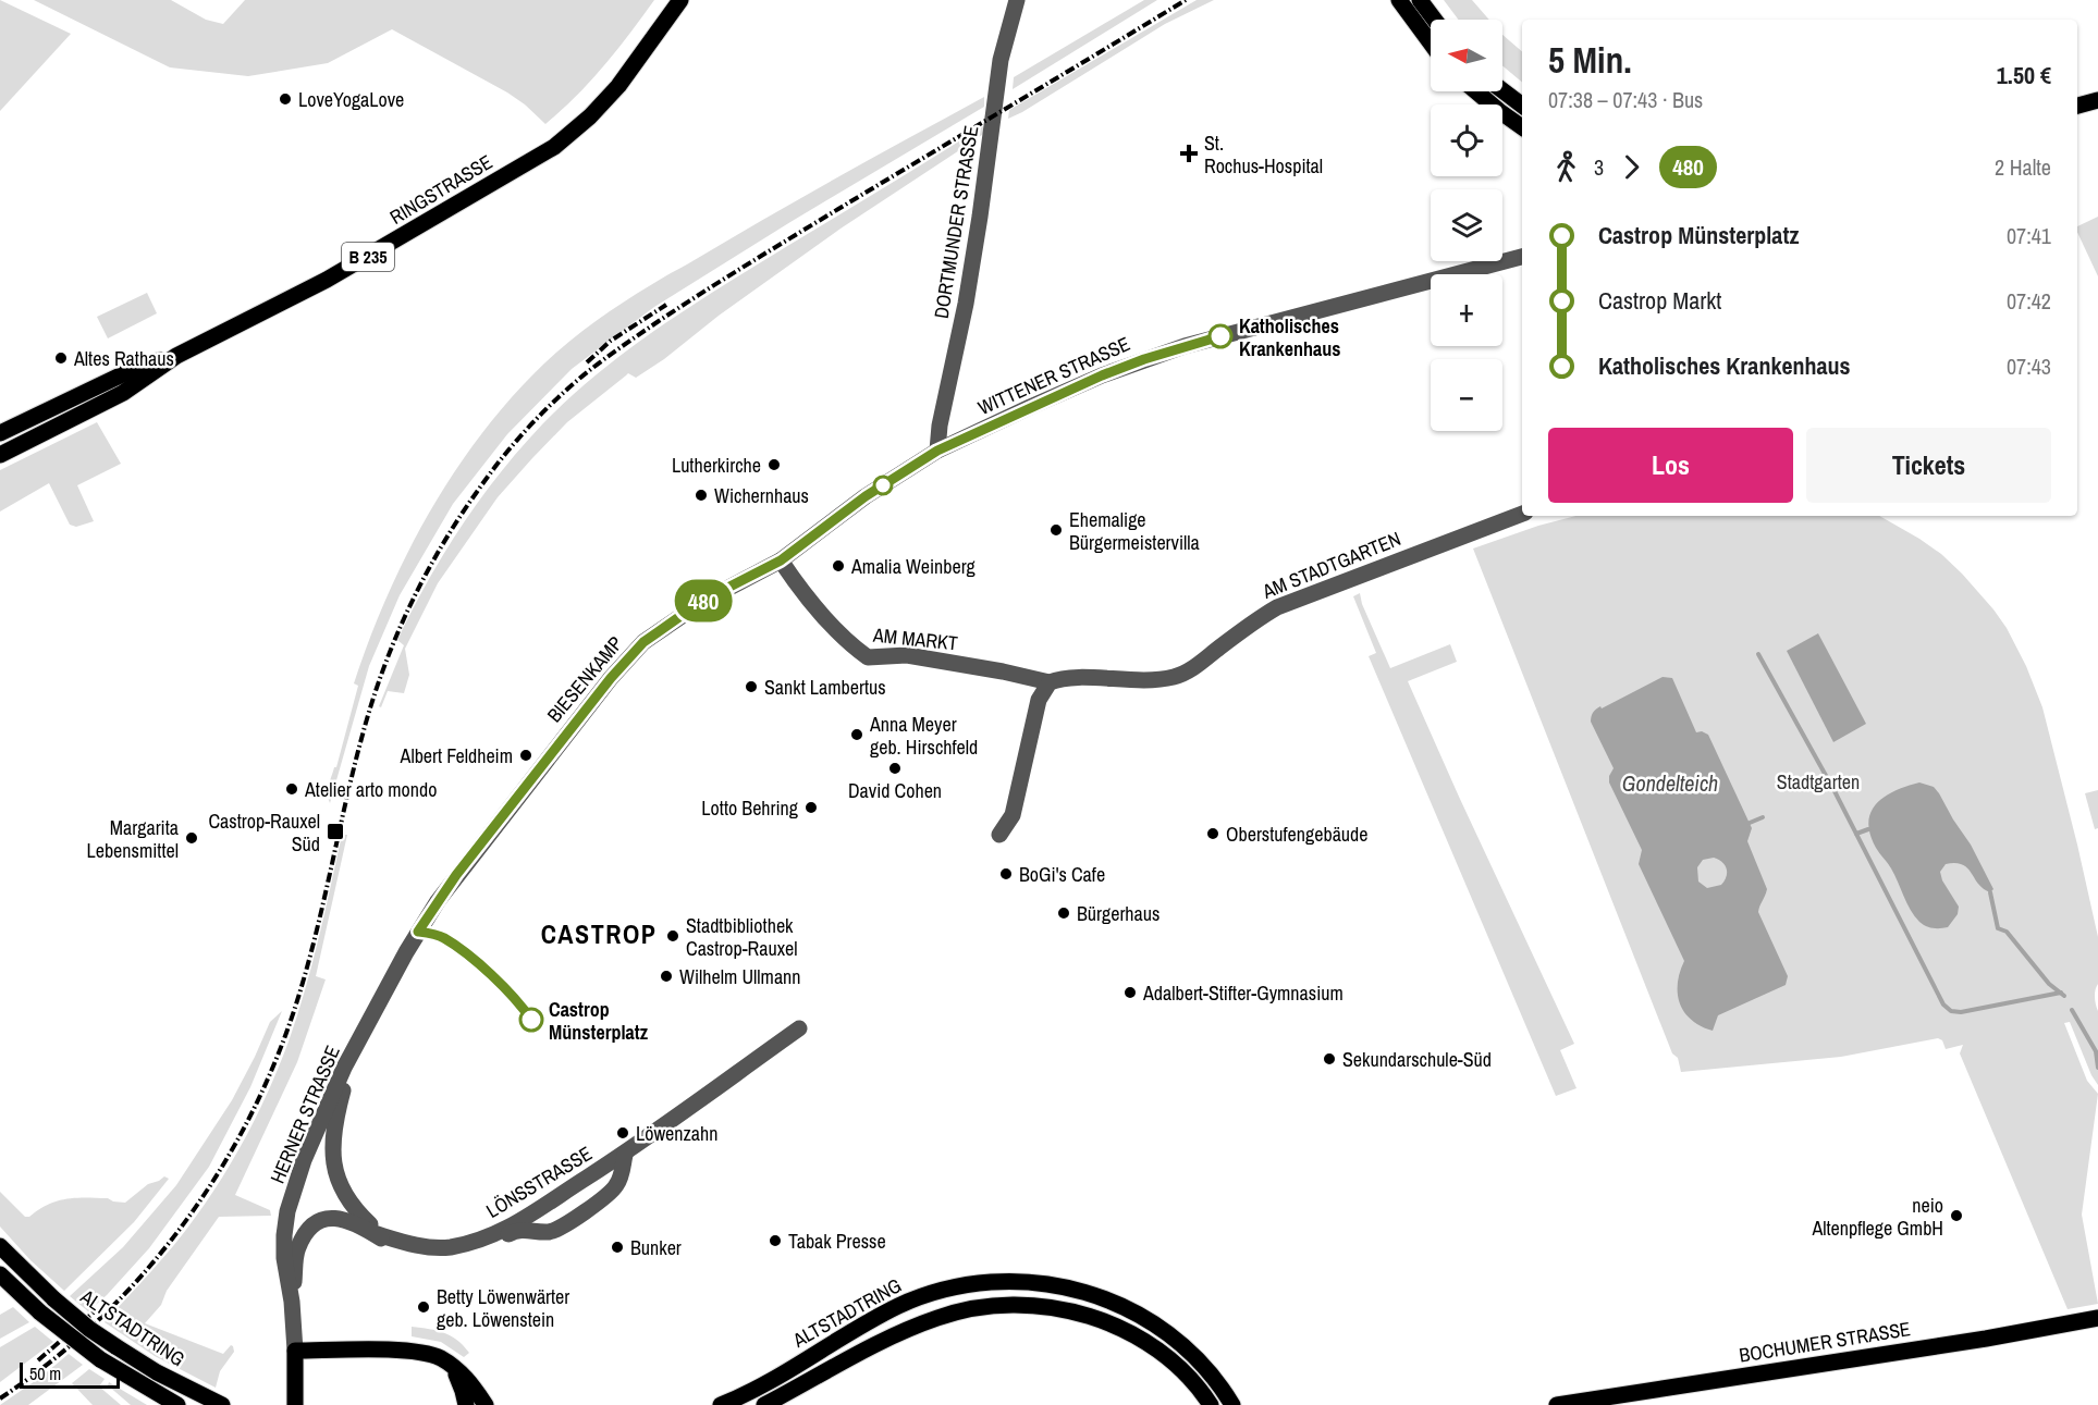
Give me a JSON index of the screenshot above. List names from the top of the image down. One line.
{"streets":{"main road":["RINGSTRASSE","B 235","HERNER STRASSE","ALTSTADTRING","BOCHUMER STRASSE"],"street":["DORTMUNDER STRASSE","WITTENER STRASSE","AM STADTGARTEN","AM MARKT","BIESENKAMP","LÖNSSTRASSE"]},"crossings":[["DORTMUNDER STRASSE","WITTENER STRASSE"],["WITTENER STRASSE","AM MARKT"],["WITTENER STRASSE","BIESENKAMP"],["AM STADTGARTEN","AM MARKT"],["AM MARKT","BIESENKAMP"],["BIESENKAMP","HERNER STRASSE"],["HERNER STRASSE","LÖNSSTRASSE"]],"districts":["CASTROP"],"water":["Gondelteich"],"parks":["Stadtgarten"],"places":{"other":["LoveYogaLove","Katholisches Krankenhaus","Altes Rathaus","Lutherkirche","Wichernhaus","Ehemalige Bürgermeistervilla","Amalia Weinberg","Sankt Lambertus","Anna Meyer geb. Hirschfeld","Albert Feldheim","David Cohen","Atelier arto mondo","Lotto Behring","Oberstufengebäude","Margarita Lebensmittel","BoGi's Cafe","Bürgerhaus","Stadtbibliothek Castrop-Rauxel","Wilhelm Ullmann","Adalbert-Stifter-Gymnasium","Castrop Münsterplatz","Sekundarschule-Süd","Löwenzahn","neio Altenpflege GmbH","Tabak Presse","Bunker","Betty Löwenwärter geb. Löwenstein"],"health":["St. Rochus-Hospital"],"transit":["Castrop-Rauxel Süd"]},"lines":["bus line 480"],"scale_bar":"50 m","north":"left","page":{"on_map":"480","map_buttons":["+","−"],"heading":["5 Min.","07:38 – 07:43 · Bus","1.50 €"],"legs":["3","480","2 Halte"],"list":[{"name":"Castrop Münsterplatz","value":"07:41"},{"name":"Castrop Markt","value":"07:42"},{"name":"Katholisches Krankenhaus","value":"07:43"}],"buttons":["Los","Tickets"],"scale":"50 m"}}
